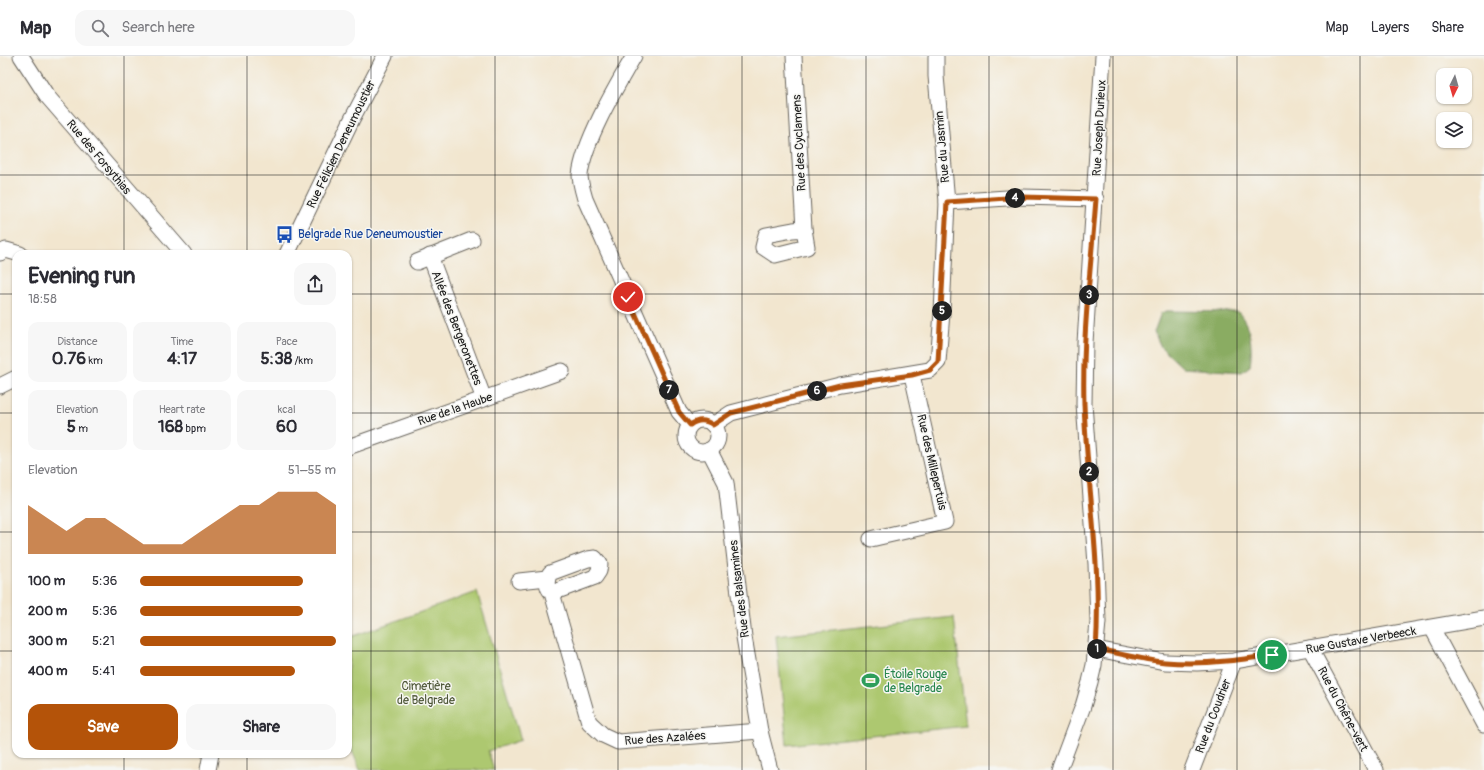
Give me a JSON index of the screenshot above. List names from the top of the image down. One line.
{"streets":{"street":["Rue Joseph Durieux","Rue des Cyclamens","Rue Félicien Deneumoustier","Rue du Jasmin","Rue des Forsythias","Allée des Bergeronettes","Rue de la Haube","Rue des Millepertuis","Rue des Balsamines","Rue Gustave Verbeeck","Rue du Chêne-vert","Rue du Coudrier","Rue des Azalées"]},"crossings":[["Rue Joseph Durieux","Rue Gustave Verbeeck"],["Rue du Jasmin","Rue des Millepertuis"],["Rue du Jasmin","Rue des Balsamines"],["Allée des Bergeronettes","Rue de la Haube"],["Rue des Balsamines","Rue des Azalées"],["Rue Gustave Verbeeck","Rue du Chêne-vert"],["Rue Gustave Verbeeck","Rue du Coudrier"]],"parks":["Cimetière de Belgrade"],"places":{"bus stop":["Belgrade Rue Deneumoustier"],"sports":["Étoile Rouge de Belgrade"]},"north":"bottom","page":{"header":"Map","search":"Search here","nav":["Map","Layers","Share"],"pins":["4","3","5","7","6","2","1"],"heading":["Evening run","18:58"],"stats":[["Distance","0.76 km"],["Time","4:17"],["Pace","5:38 /km"],["Elevation","5 m"],["Heart rate","168 bpm"],["kcal","60"]],"chart":["Elevation","51–55 m"],"list":[{"name":"100 m","note":"5:36"},{"name":"200 m","note":"5:36"},{"name":"300 m","note":"5:21"},{"name":"400 m","note":"5:41"}],"buttons":["Save","Share"]}}
